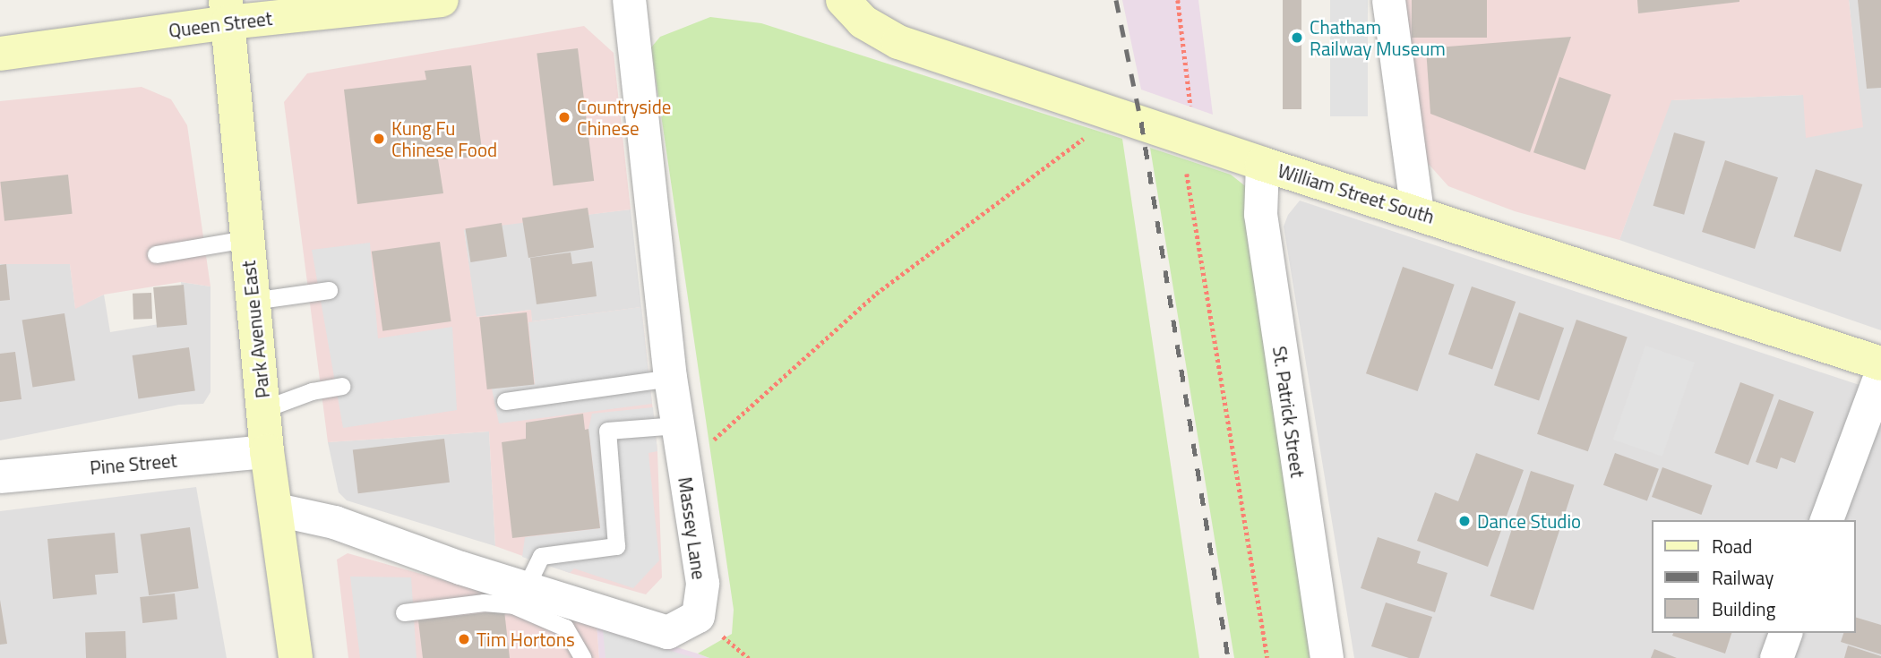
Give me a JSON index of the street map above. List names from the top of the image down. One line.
{"streets":{"main road":["Queen Street","William Street South","Park Avenue East"],"street":["St. Patrick Street","Pine Street","Massey Lane"]},"crossings":[["Queen Street","Park Avenue East"],["William Street South","St. Patrick Street"],["Park Avenue East","Pine Street"],["Park Avenue East","Massey Lane"]],"places":["Chatham Railway Museum","Countryside Chinese","Kung Fu Chinese Food","Dance Studio","Tim Hortons"],"legend":["Road","Railway","Building"]}
